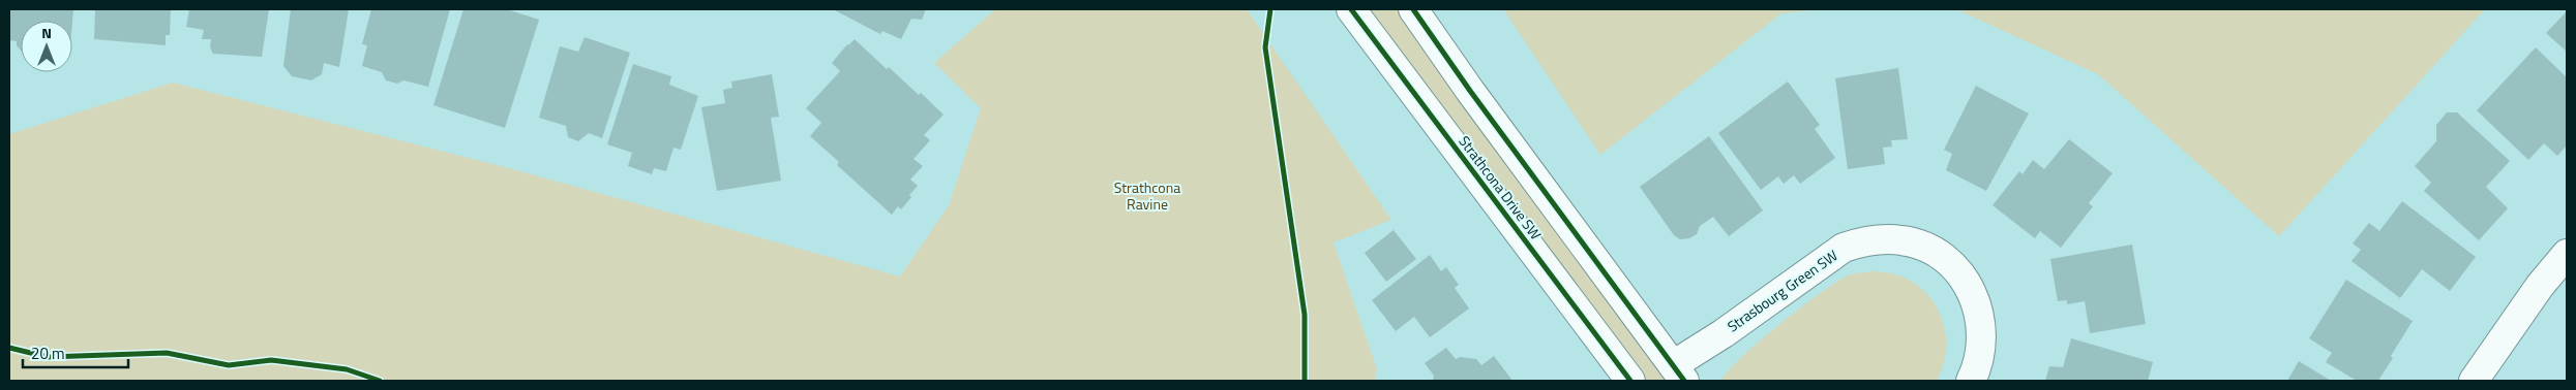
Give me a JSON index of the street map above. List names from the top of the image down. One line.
{"streets":{"street":["Strathcona Drive SW","Strasbourg Green SW"]},"parks":["Strathcona Ravine"],"scale_bar":"20 m","north":"top"}
